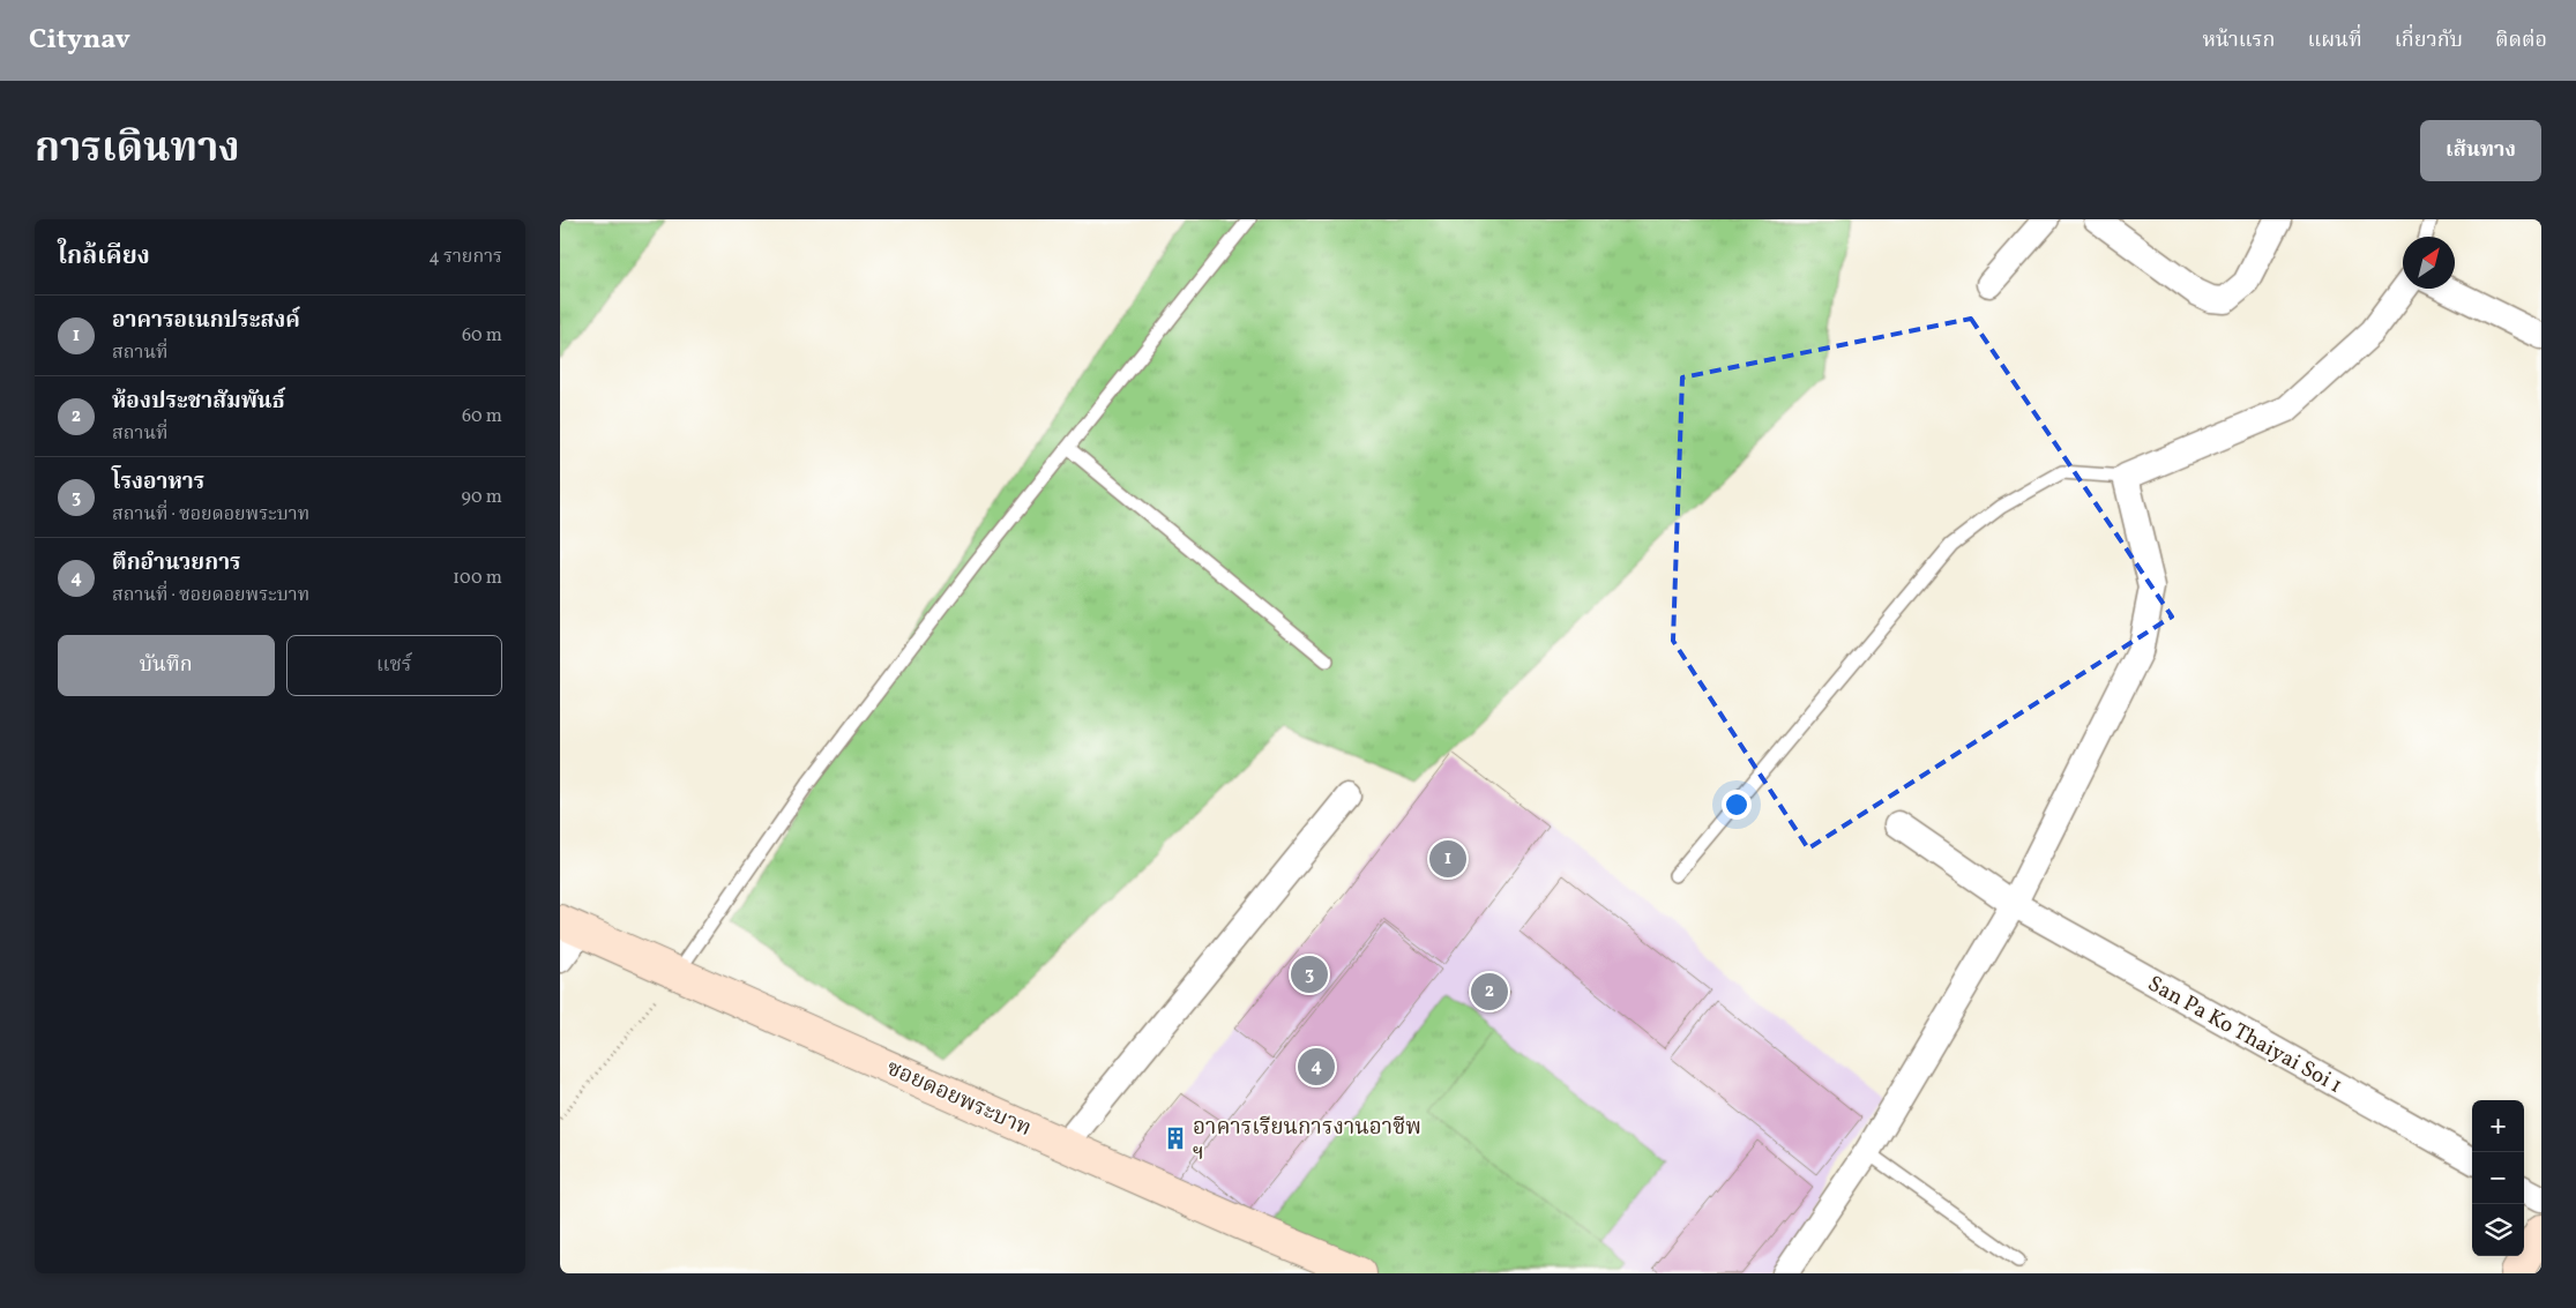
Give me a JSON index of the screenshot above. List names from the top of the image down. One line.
{"streets":{"street":["San Pa Ko Thaiyai Soi 1","ซอยดอยพระบาท"]},"places":{"building":["อาคารเรียนการงานอาชีพ ฯ"]},"north":"top right","page":{"header":"Citynav","nav":["หน้าแรก","แผนที่","เกี่ยวกับ","ติดต่อ"],"title":"การเดินทาง","buttons":["เส้นทาง",["บันทึก","แชร์"]],"heading":["ใกล้เคียง","4 รายการ"],"list":[{"mark":"1","name":"อาคารอเนกประสงค์","note":"สถานที่","value":"60 m"},{"mark":"2","name":"ห้องประชาสัมพันธ์","note":"สถานที่","value":"60 m"},{"mark":"3","name":"โรงอาหาร","note":"สถานที่ · ซอยดอยพระบาท","value":"90 m"},{"mark":"4","name":"ตึกอำนวยการ","note":"สถานที่ · ซอยดอยพระบาท","value":"100 m"}],"pins":["1","3","2","4"],"map_buttons":["+","−"]}}
